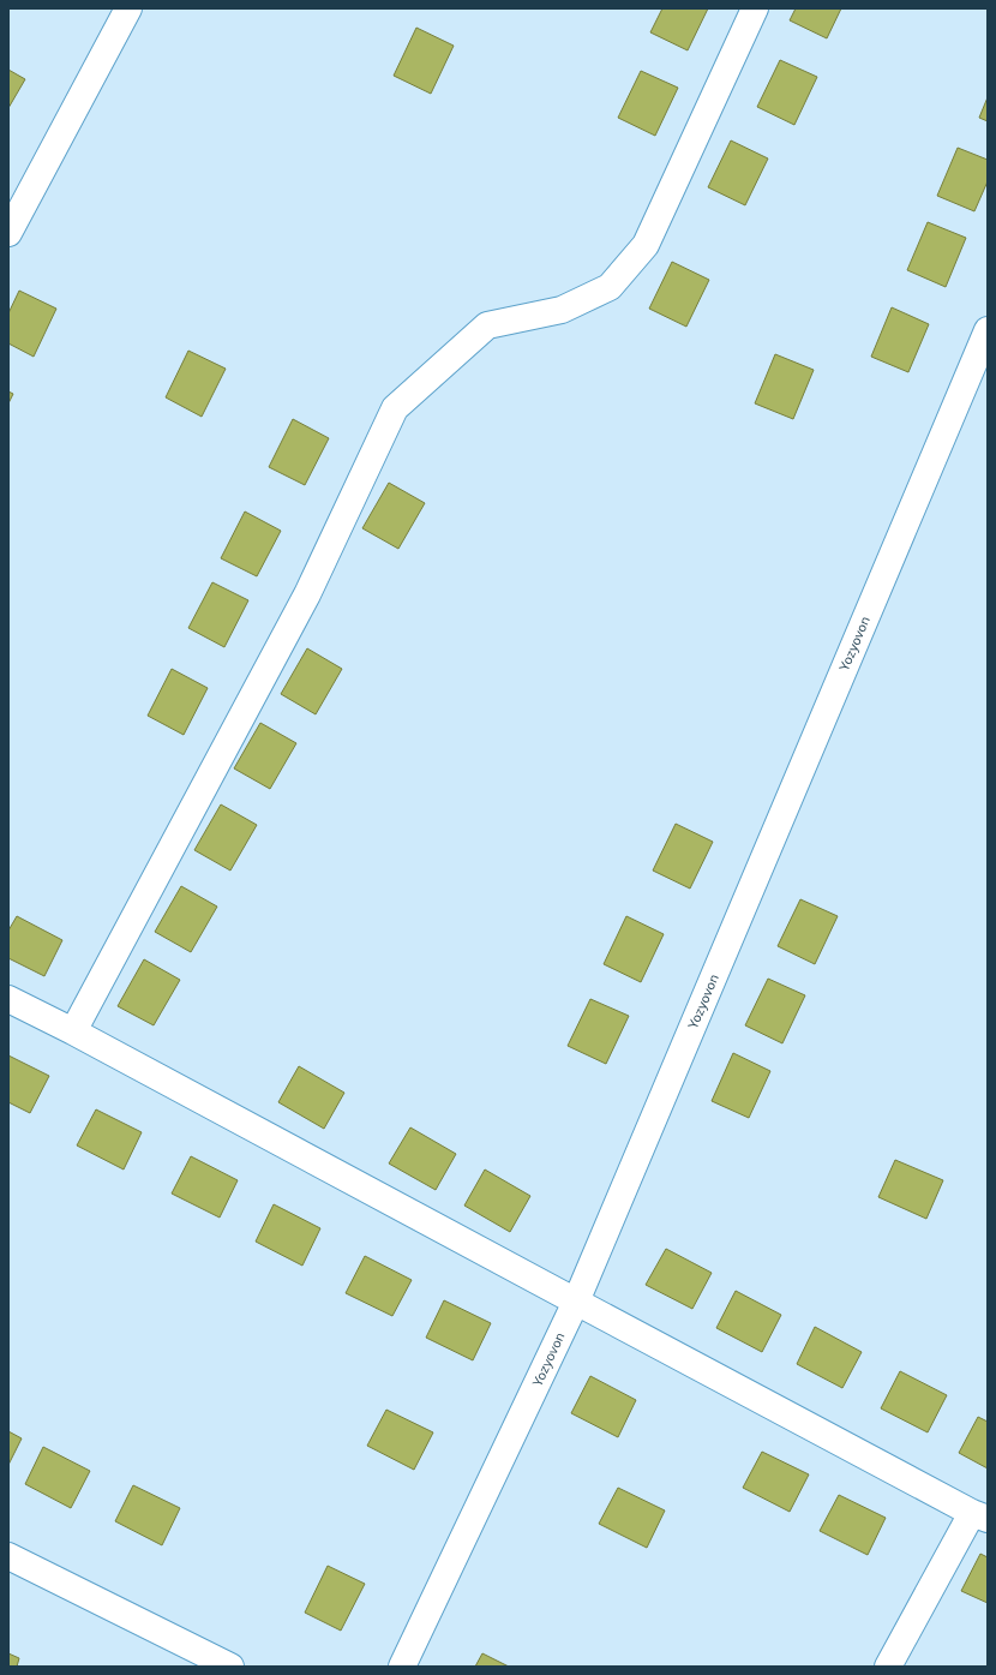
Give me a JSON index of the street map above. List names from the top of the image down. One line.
{"streets":{"street":["Yozyovon"]}}
